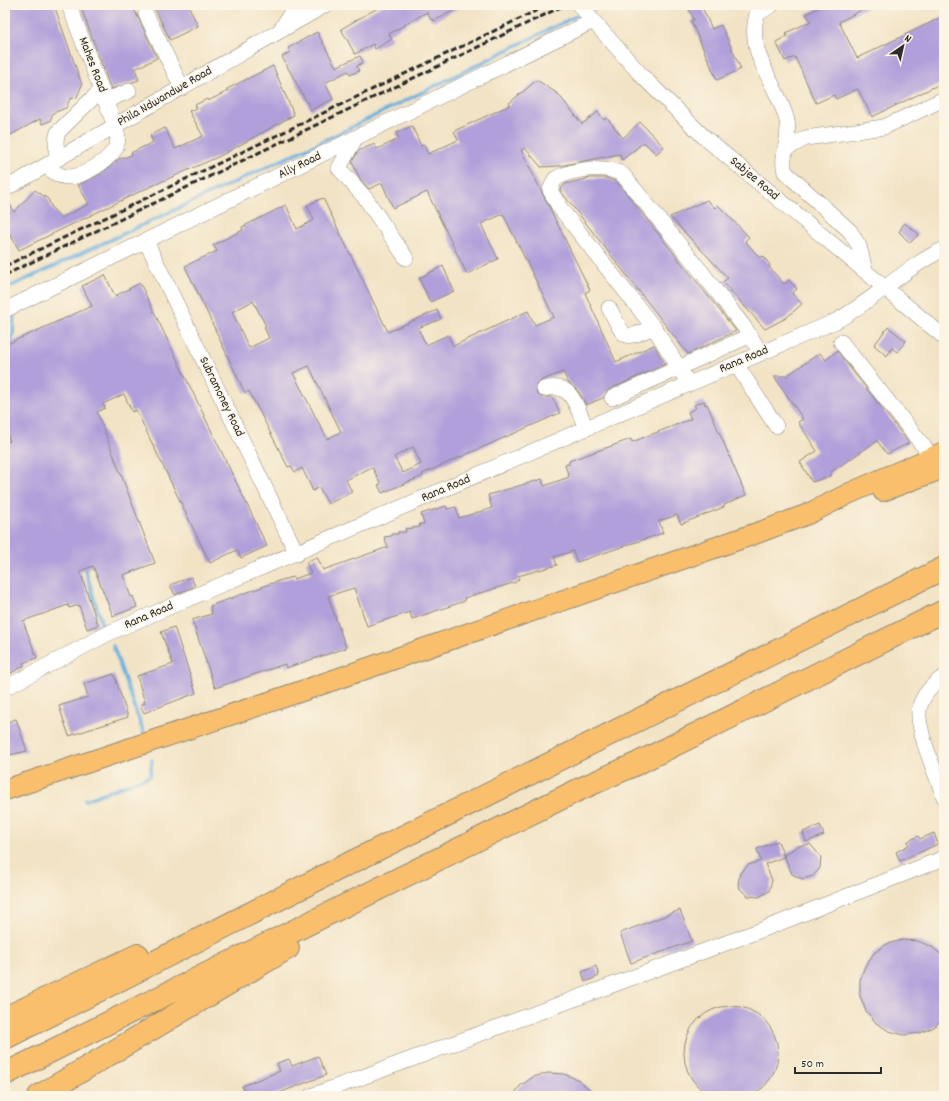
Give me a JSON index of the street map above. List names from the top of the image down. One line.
{"streets":{"street":["Mahes Road","Phila Ndwandwe Road","Ally Road","Sabjee Road","Rana Road","Subramoney Road"]},"crossings":[["Mahes Road","Phila Ndwandwe Road"],["Ally Road","Sabjee Road"],["Ally Road","Subramoney Road"],["Sabjee Road","Rana Road"],["Rana Road","Subramoney Road"]],"scale_bar":"50 m","north":"top right"}
